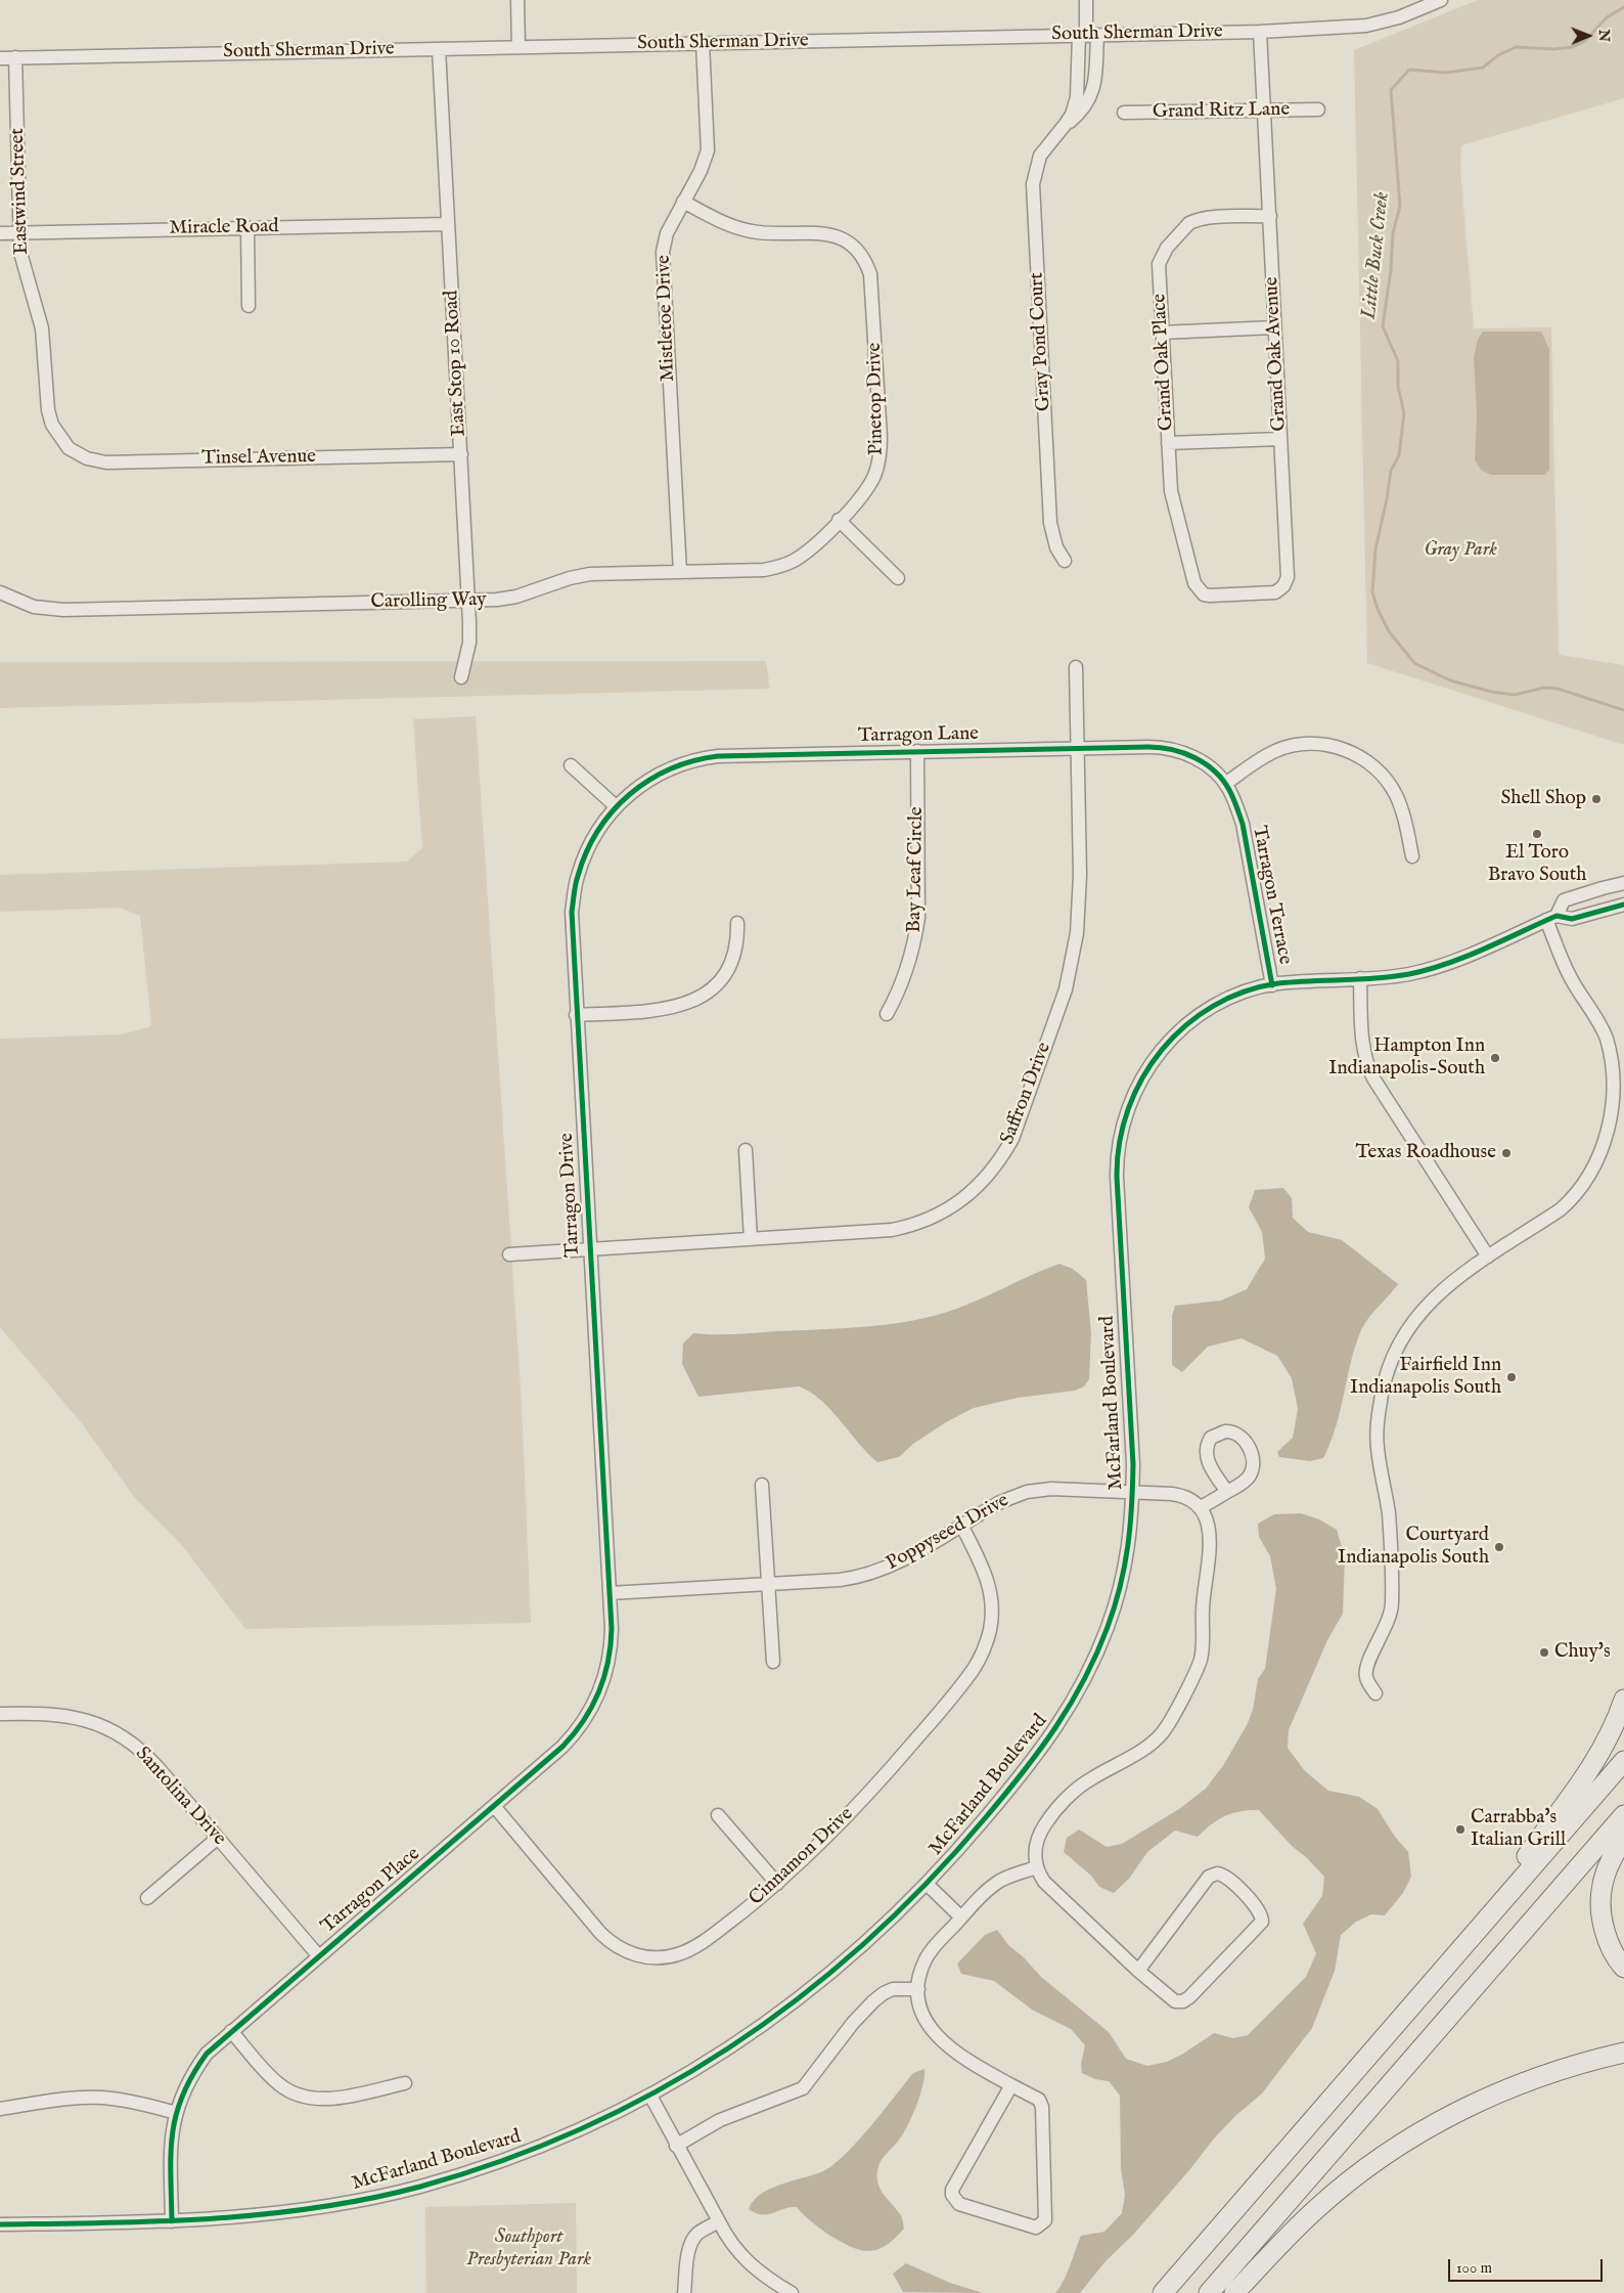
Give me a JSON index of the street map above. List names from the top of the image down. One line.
{"streets":{"street":["South Sherman Drive","Grand Ritz Lane","Eastwind Street","Miracle Road","Mistletoe Drive","Gray Pond Court","Grand Oak Avenue","Grand Oak Place","East Stop 10 Road","Pinetop Drive","Tinsel Avenue","Carolling Way","Tarragon Lane","Bay Leaf Circle","Tarragon Terrace","Saffron Drive","Tarragon Drive","McFarland Boulevard","Poppyseed Drive","Santolina Drive","Cinnamon Drive","Tarragon Place"]},"crossings":[["South Sherman Drive","Eastwind Street"],["South Sherman Drive","Mistletoe Drive"],["South Sherman Drive","Gray Pond Court"],["South Sherman Drive","Grand Oak Avenue"],["South Sherman Drive","East Stop 10 Road"],["Grand Ritz Lane","Grand Oak Avenue"],["Eastwind Street","Miracle Road"],["Eastwind Street","Tinsel Avenue"],["Miracle Road","East Stop 10 Road"],["Mistletoe Drive","Pinetop Drive"],["Mistletoe Drive","Carolling Way"],["Grand Oak Avenue","Grand Oak Place"],["East Stop 10 Road","Tinsel Avenue"],["East Stop 10 Road","Carolling Way"],["Pinetop Drive","Carolling Way"],["Tarragon Lane","Bay Leaf Circle"],["Tarragon Lane","Tarragon Terrace"],["Tarragon Lane","Saffron Drive"],["Tarragon Lane","Tarragon Drive"],["Tarragon Terrace","McFarland Boulevard"],["Saffron Drive","Tarragon Drive"],["Tarragon Drive","Poppyseed Drive"],["Tarragon Drive","Tarragon Place"],["McFarland Boulevard","Poppyseed Drive"],["McFarland Boulevard","Tarragon Place"],["Poppyseed Drive","Cinnamon Drive"],["Poppyseed Drive","Tarragon Place"],["Santolina Drive","Tarragon Place"],["Cinnamon Drive","Tarragon Place"]],"water":["Little Buck Creek"],"parks":["Gray Park","Southport Presbyterian Park"],"places":["Shell Shop","El Toro Bravo South","Hampton Inn Indianapolis-South","Texas Roadhouse","Fairfield Inn Indianapolis South","Courtyard Indianapolis South","Chuy's","Carrabba's Italian Grill"],"scale_bar":"100 m","north":"right"}
